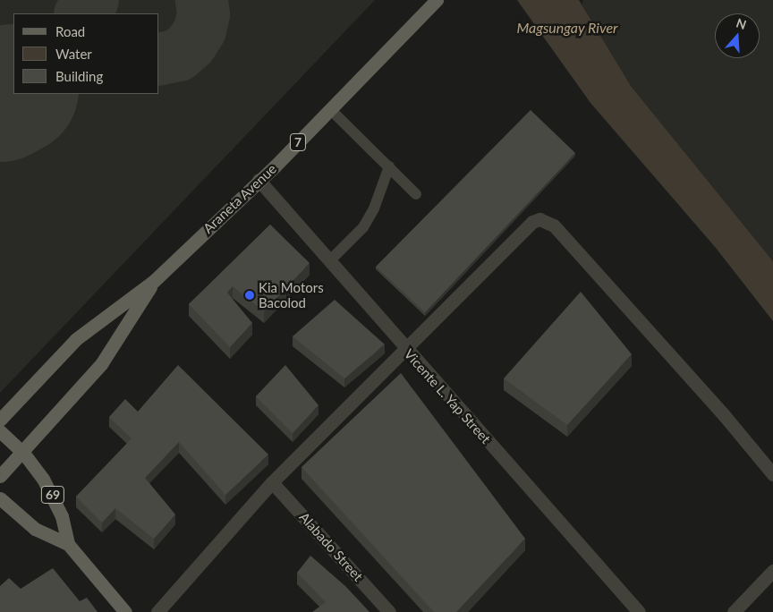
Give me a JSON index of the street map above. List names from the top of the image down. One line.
{"streets":{"main road":["7","Araneta Avenue","69"],"street":["Vicente L. Yap Street","Alabado Street"]},"crossings":[["Araneta Avenue","Vicente L. Yap Street"],["Araneta Avenue","69"]],"water":["Magsungay River"],"places":["Kia Motors Bacolod"],"legend":["Road","Water","Building"],"north":"top"}
